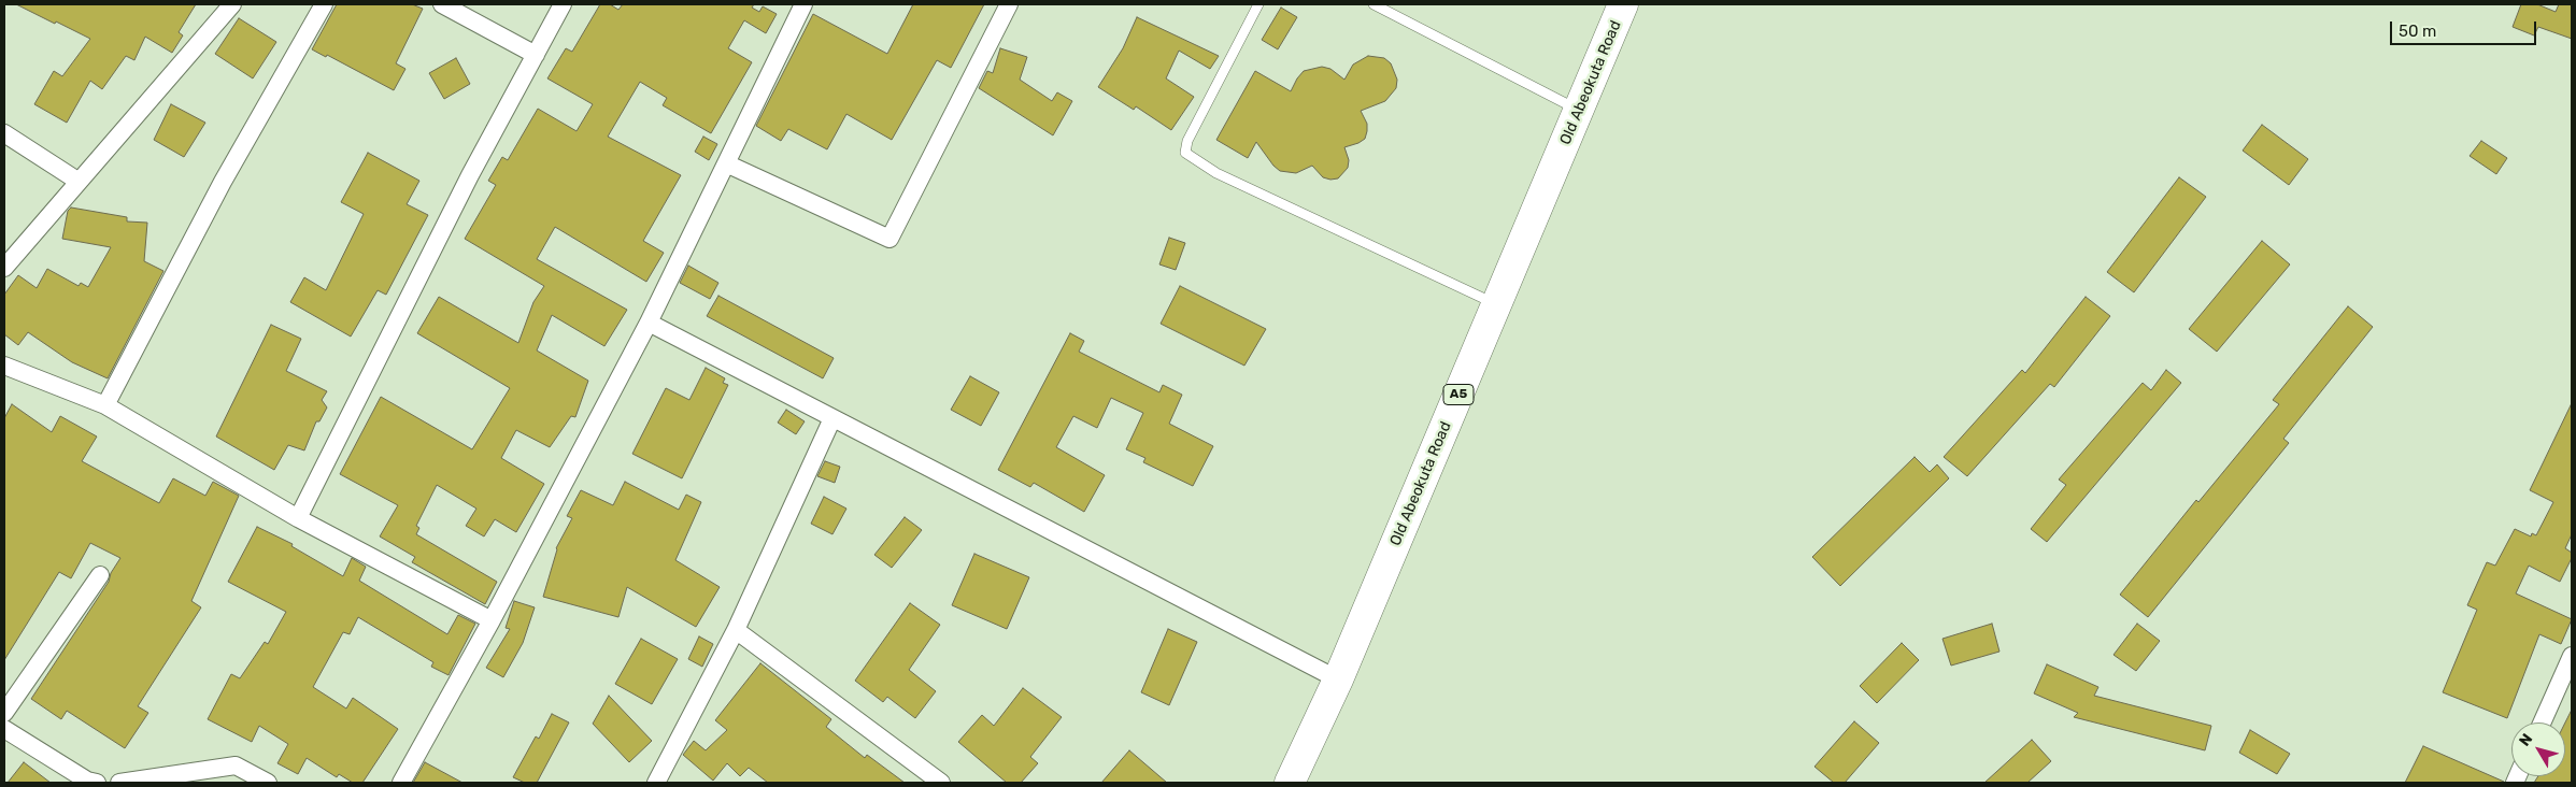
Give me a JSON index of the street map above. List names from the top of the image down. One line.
{"streets":{"highway":["Old Abeokuta Road","A5"]},"scale_bar":"50 m","north":"top left"}
